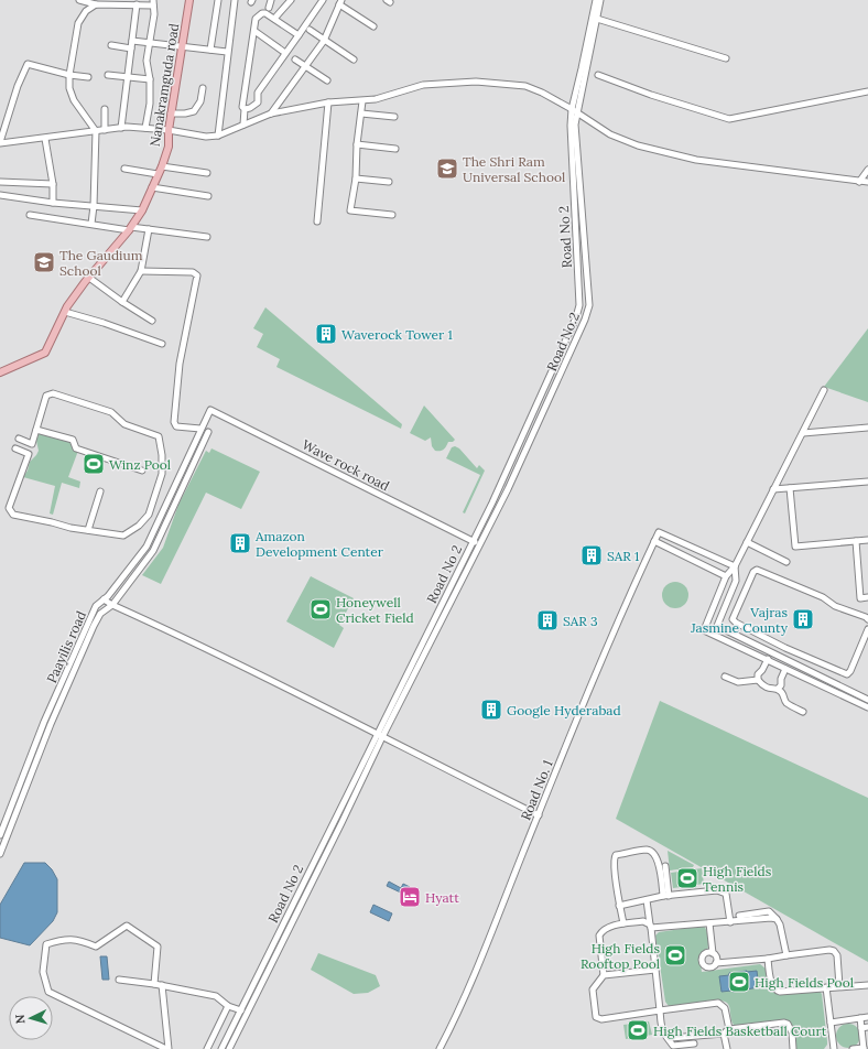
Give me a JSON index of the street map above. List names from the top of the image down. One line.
{"streets":{"main road":["Nanakramguda road"],"street":["Road No 2","Road No.2","Wave rock road","Paayilis road","Road No. 1"]},"crossings":[["Road No 2","Road No.2"],["Road No 2","Wave rock road"],["Wave rock road","Paayilis road"]],"places":{"school or university":["The Shri Ram Universal School","The Gaudium School"],"building":["Waverock Tower 1","Amazon Development Center","SAR 1","Vajras Jasmine County","SAR 3","Google Hyderabad"],"sports":["Winz Pool","Honeywell Cricket Field","High Fields Tennis","High Fields Rooftop Pool","High Fields Pool","High Fields Basketball Court"],"hotel":["Hyatt"]},"north":"left"}
